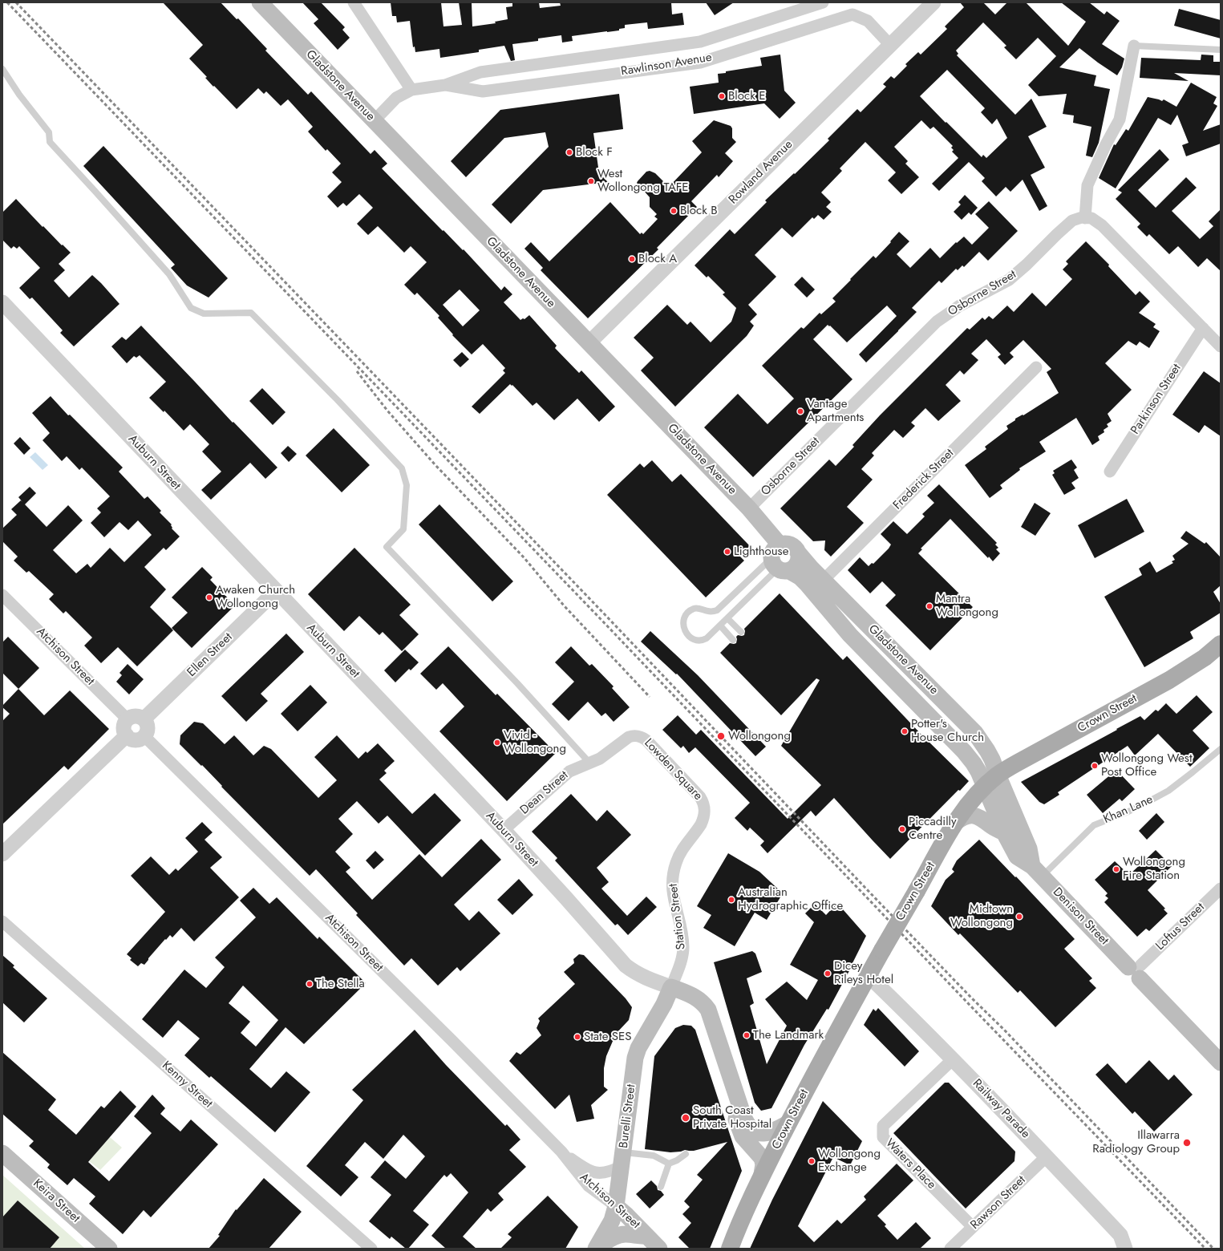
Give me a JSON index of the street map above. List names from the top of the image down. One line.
{"streets":{"main road":["Gladstone Avenue","Atchison Street","Crown Street","Denison Street","Burelli Street","Keira Street"],"street":["Rawlinson Avenue","Rowland Avenue","Osborne Street","Parkinson Street","Auburn Street","Frederick Street","Ellen Street","Lowden Square","Dean Street","Station Street","Loftus Street","Kenny Street","Railway Parade","Waters Place","Rawson Street"],"lane":["Khan Lane"]},"crossings":[["Rawlinson Avenue","Gladstone Avenue"],["Rawlinson Avenue","Rowland Avenue"],["Gladstone Avenue","Rowland Avenue"],["Gladstone Avenue","Osborne Street"],["Gladstone Avenue","Frederick Street"],["Gladstone Avenue","Crown Street"],["Gladstone Avenue","Denison Street"],["Auburn Street","Ellen Street"],["Auburn Street","Dean Street"],["Auburn Street","Station Street"],["Auburn Street","Burelli Street"],["Ellen Street","Atchison Street"],["Atchison Street","Burelli Street"],["Crown Street","Denison Street"],["Crown Street","Railway Parade"],["Lowden Square","Dean Street"],["Lowden Square","Station Street"],["Khan Lane","Denison Street"],["Station Street","Burelli Street"],["Denison Street","Loftus Street"],["Railway Parade","Waters Place"],["Railway Parade","Rawson Street"],["Waters Place","Rawson Street"]],"places":["Block E","Block F","West Wollongong TAFE","Block B","Block A","Vantage Apartments","Lighthouse","Awaken Church Wollongong","Mantra Wollongong","Potter's House Church","Wollongong","Vivid - Wollongong","Wollongong West Post Office","Piccadilly Centre","Wollongong Fire Station","Australian Hydrographic Office","Midtown Wollongong","Dicey Rileys Hotel","The Stella","The Landmark","State SES","South Coast Private Hospital","Illawarra Radiology Group","Wollongong Exchange"]}
